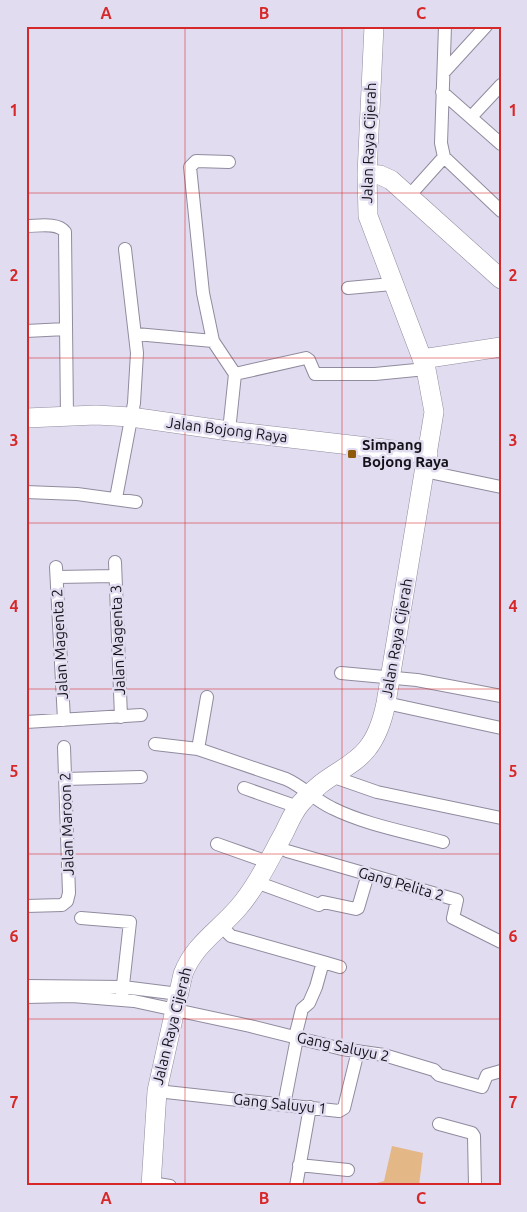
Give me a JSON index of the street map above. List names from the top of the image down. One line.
{"streets":{"main road":["Jalan Raya Cijerah","Jalan Bojong Raya"],"street":["Jalan Magenta 3","Jalan Magenta 2","Jalan Maroon 2","Gang Pelita 2","Gang Saluyu 2","Gang Saluyu 1"]},"crossings":[["Jalan Raya Cijerah","Jalan Bojong Raya"],["Jalan Raya Cijerah","Gang Pelita 2"],["Jalan Raya Cijerah","Gang Saluyu 2"],["Jalan Raya Cijerah","Gang Saluyu 1"],["Jalan Magenta 3","Jalan Magenta 2"],["Gang Saluyu 2","Gang Saluyu 1"]],"places":{"transit":["Simpang Bojong Raya"]},"grid":{"columns":["A","B","C"],"rows":["1","2","3","4","5","6","7"]}}
